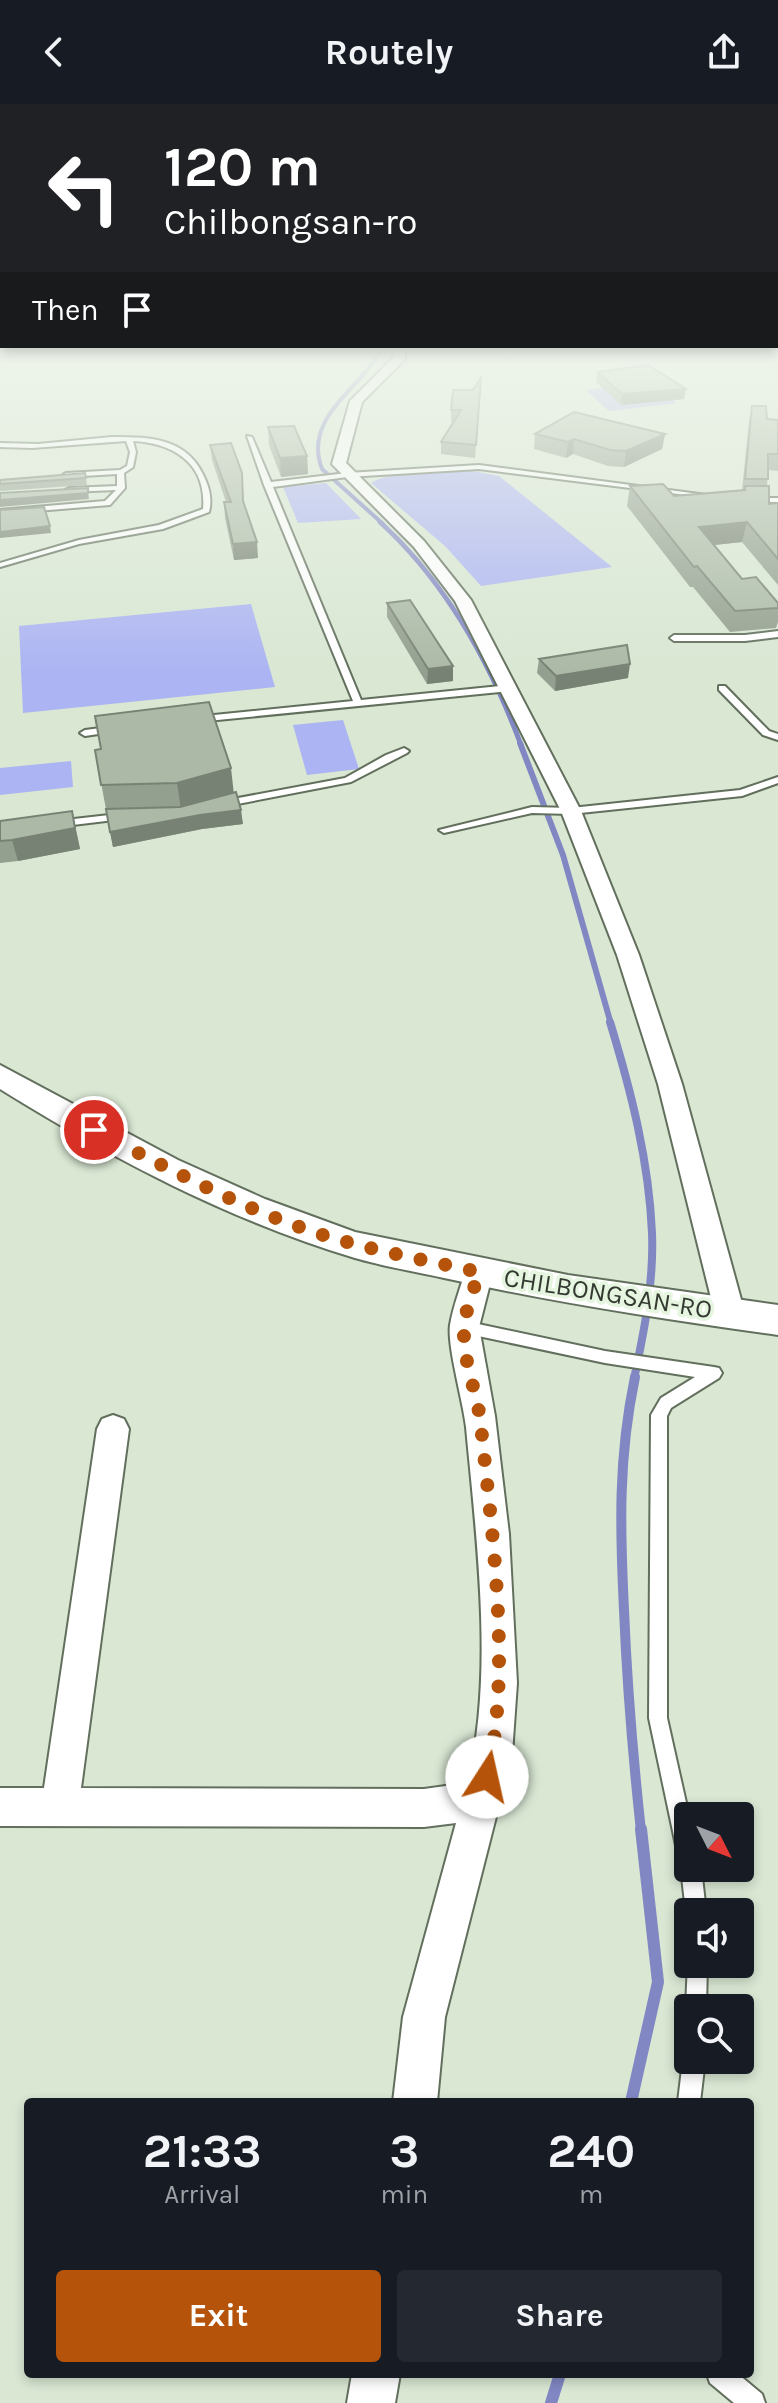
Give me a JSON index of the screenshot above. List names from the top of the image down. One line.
{"streets":{"street":["CHILBONGSAN-RO"]},"north":"bottom right","page":{"header":"Routely","turn":["120 m","Chilbongsan-ro"],"then":"Then","eta":["21:33","Arrival","3","min","240","m"],"buttons":["Exit","Share"]}}
